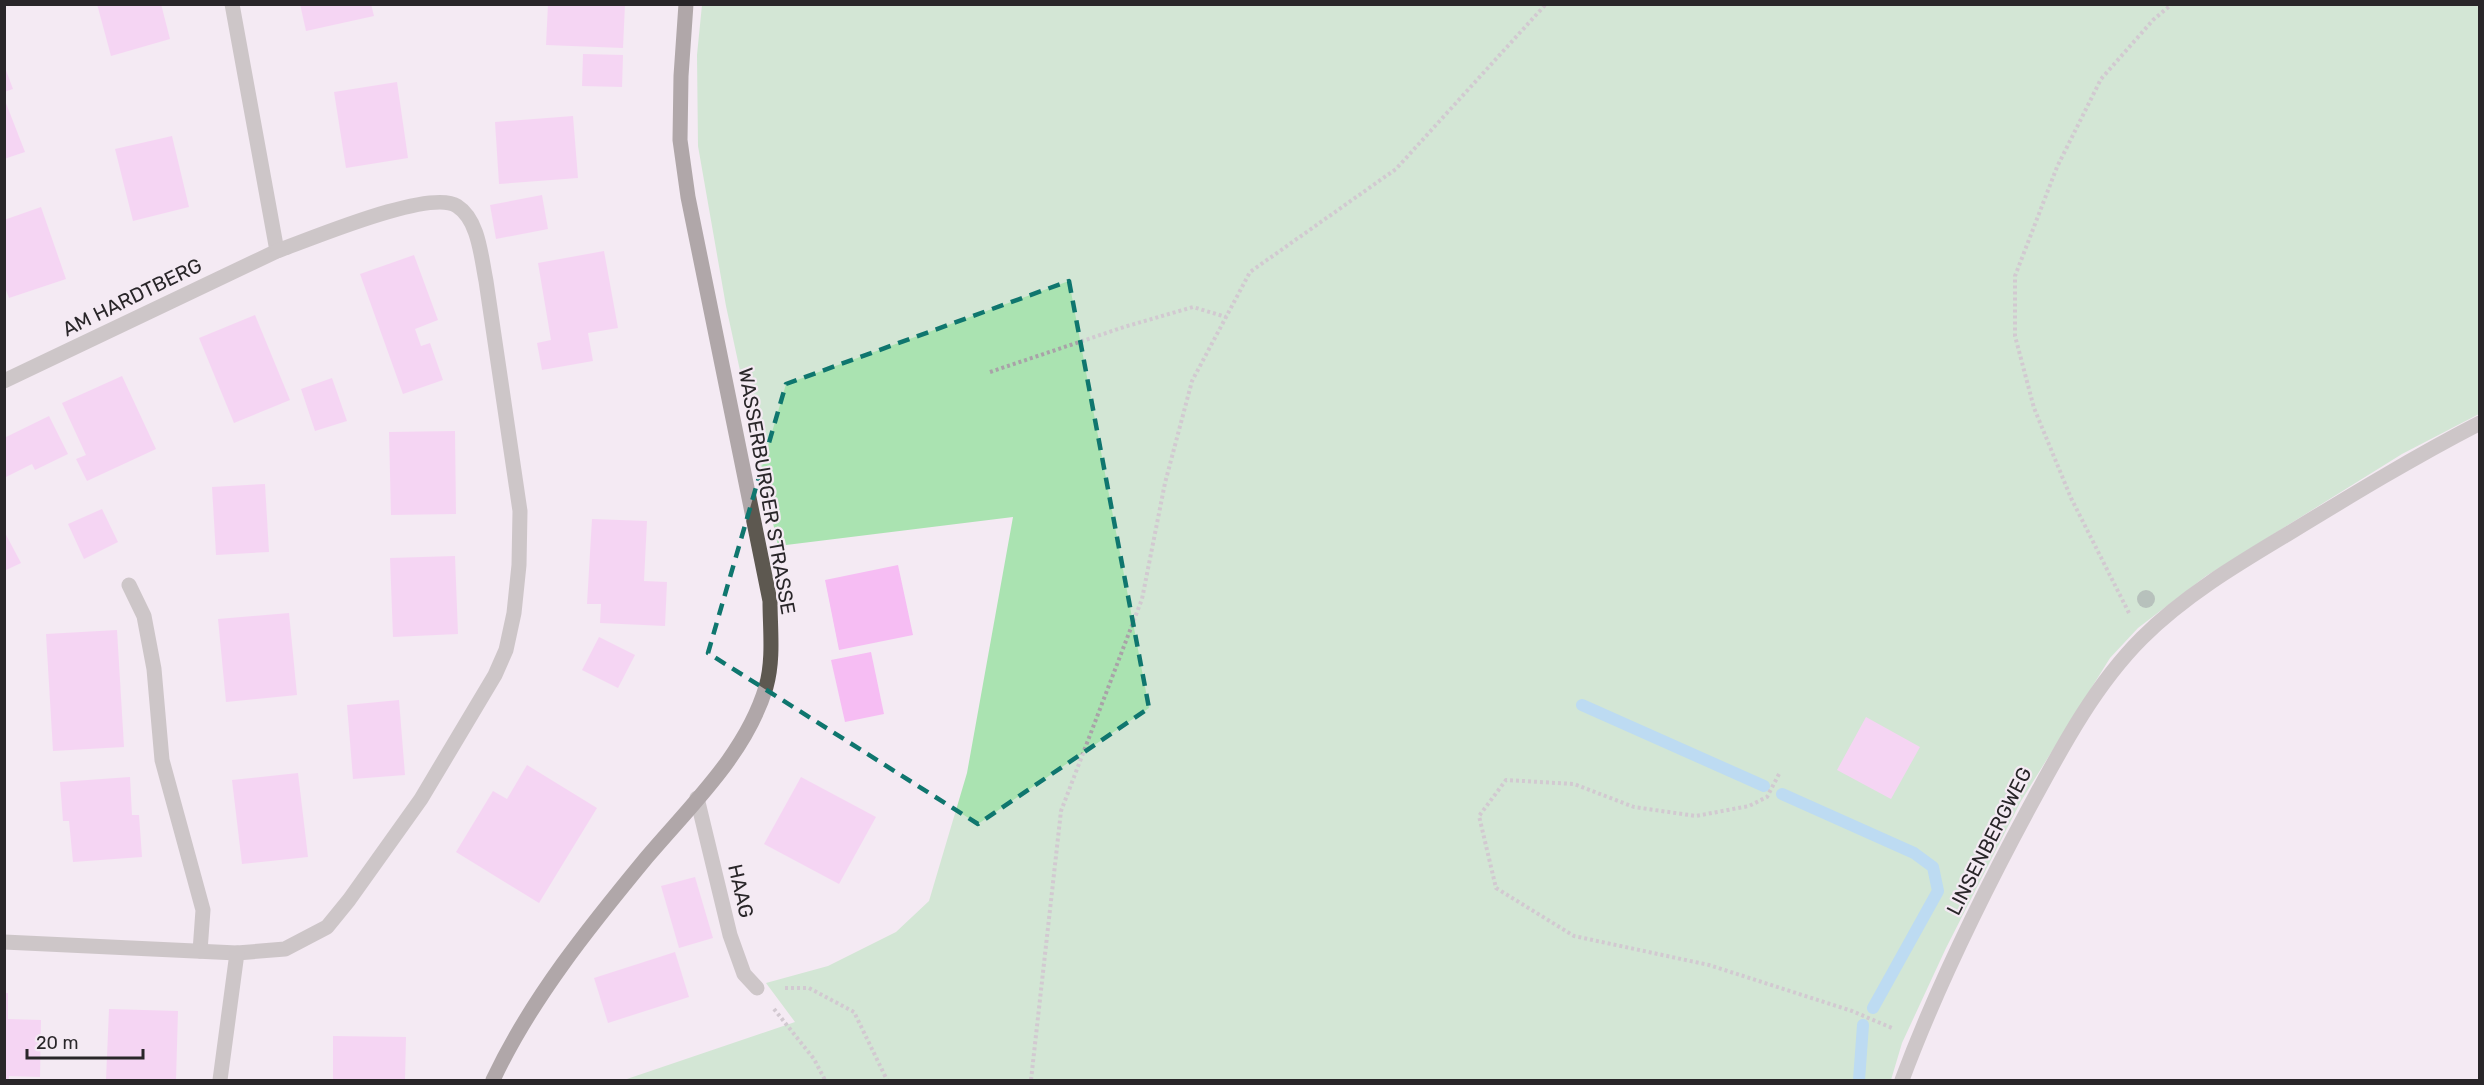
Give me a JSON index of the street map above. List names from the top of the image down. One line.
{"streets":{"main road":["WASSERBURGER STRASSE"],"street":["AM HARDTBERG","LINSENBERGWEG","HAAG"]},"crossings":[["WASSERBURGER STRASSE","HAAG"]],"scale_bar":"20 m"}
